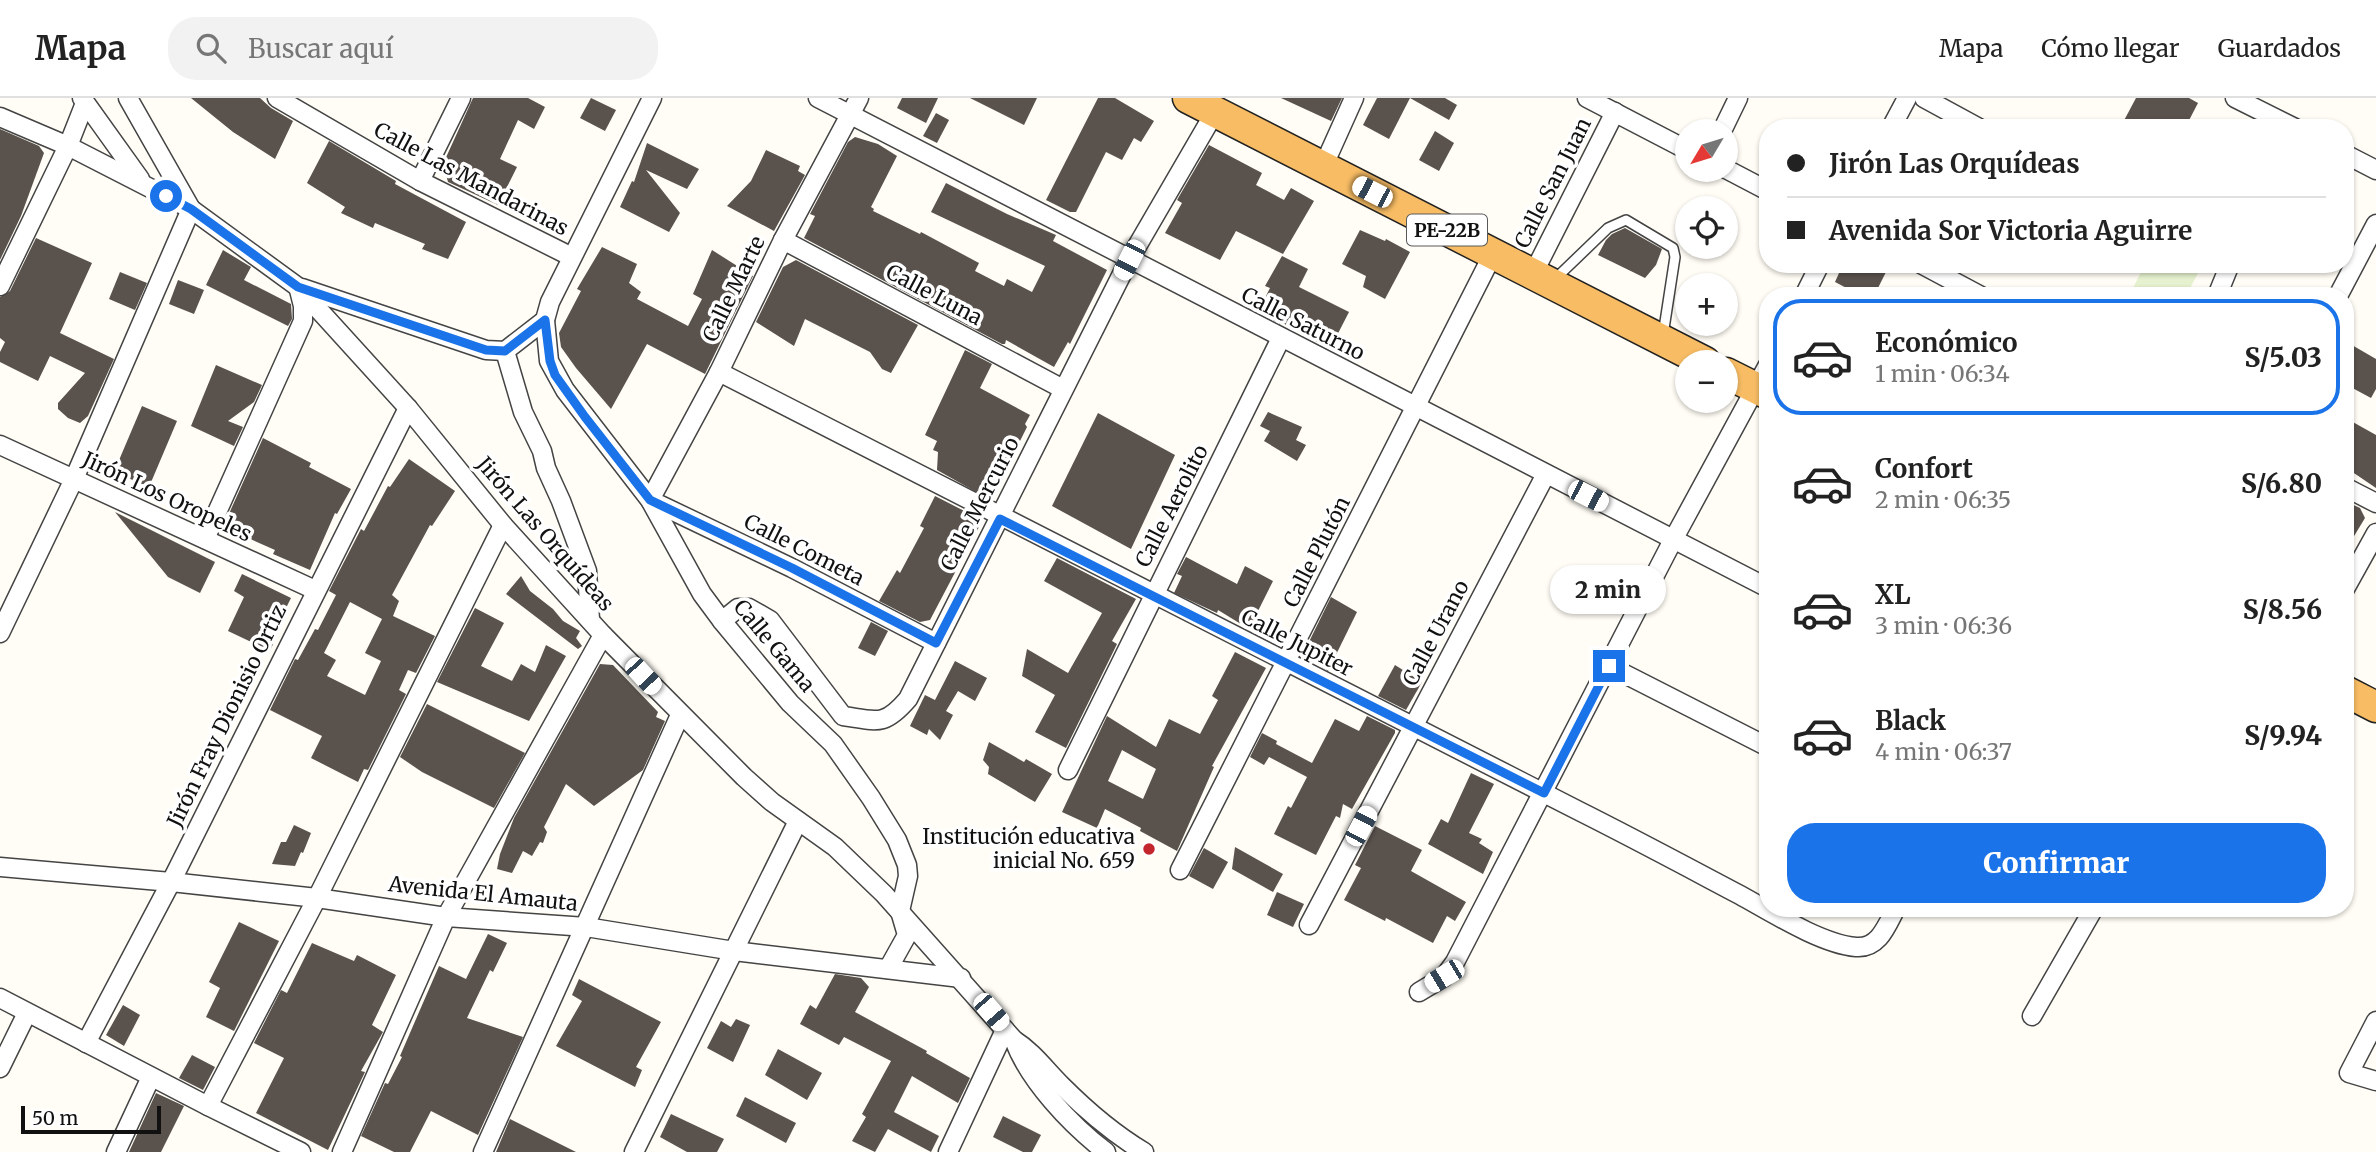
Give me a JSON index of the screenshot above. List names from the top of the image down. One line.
{"streets":{"highway":["PE-22B"],"street":["Calle Las Mandarinas","Calle San Juan","Calle Marte","Calle Luna","Calle Saturno","Jirón Los Oropeles","Calle Mercurio","Calle Aerolito","Jirón Las Orquídeas","Calle Cometa","Calle Plutón","Calle Urano","Calle Jupiter","Calle Gama","Jirón Fray Dionisio Ortiz","Avenida El Amauta"]},"crossings":[["Calle San Juan","PE-22B"],["PE-22B","Calle Mercurio"],["PE-22B","Calle Plutón"],["Calle Marte","Calle Luna"],["Calle Marte","Calle Saturno"],["Calle Marte","Calle Cometa"],["Calle Marte","Calle Jupiter"],["Calle Marte","Calle Gama"],["Calle Luna","Calle Mercurio"],["Calle Saturno","Calle Mercurio"],["Calle Saturno","Calle Aerolito"],["Calle Saturno","Calle Plutón"],["Calle Saturno","Calle Urano"],["Jirón Los Oropeles","Jirón Fray Dionisio Ortiz"],["Calle Mercurio","Calle Cometa"],["Calle Mercurio","Calle Jupiter"],["Calle Mercurio","Calle Gama"],["Calle Aerolito","Calle Jupiter"],["Jirón Las Orquídeas","Calle Gama"],["Jirón Las Orquídeas","Jirón Fray Dionisio Ortiz"],["Jirón Las Orquídeas","Avenida El Amauta"],["Calle Cometa","Calle Gama"],["Calle Plutón","Calle Jupiter"],["Calle Urano","Calle Jupiter"],["Calle Gama","Avenida El Amauta"],["Jirón Fray Dionisio Ortiz","Avenida El Amauta"]],"places":["Institución educativa inicial No. 659"],"scale_bar":"50 m","north":"bottom left","page":{"header":"Mapa","search":"Buscar aquí","nav":["Mapa","Cómo llegar","Guardados"],"map_buttons":["+","−"],"banner":["Jirón Las Orquídeas","Avenida Sor Victoria Aguirre"],"list":[{"name":"Económico","note":"1 min · 06:34","value":"S/5.03"},{"name":"Confort","note":"2 min · 06:35","value":"S/6.80"},{"name":"XL","note":"3 min · 06:36","value":"S/8.56"},{"name":"Black","note":"4 min · 06:37","value":"S/9.94"}],"bubble":"2 min","buttons":"Confirmar","scale":"50 m"}}
